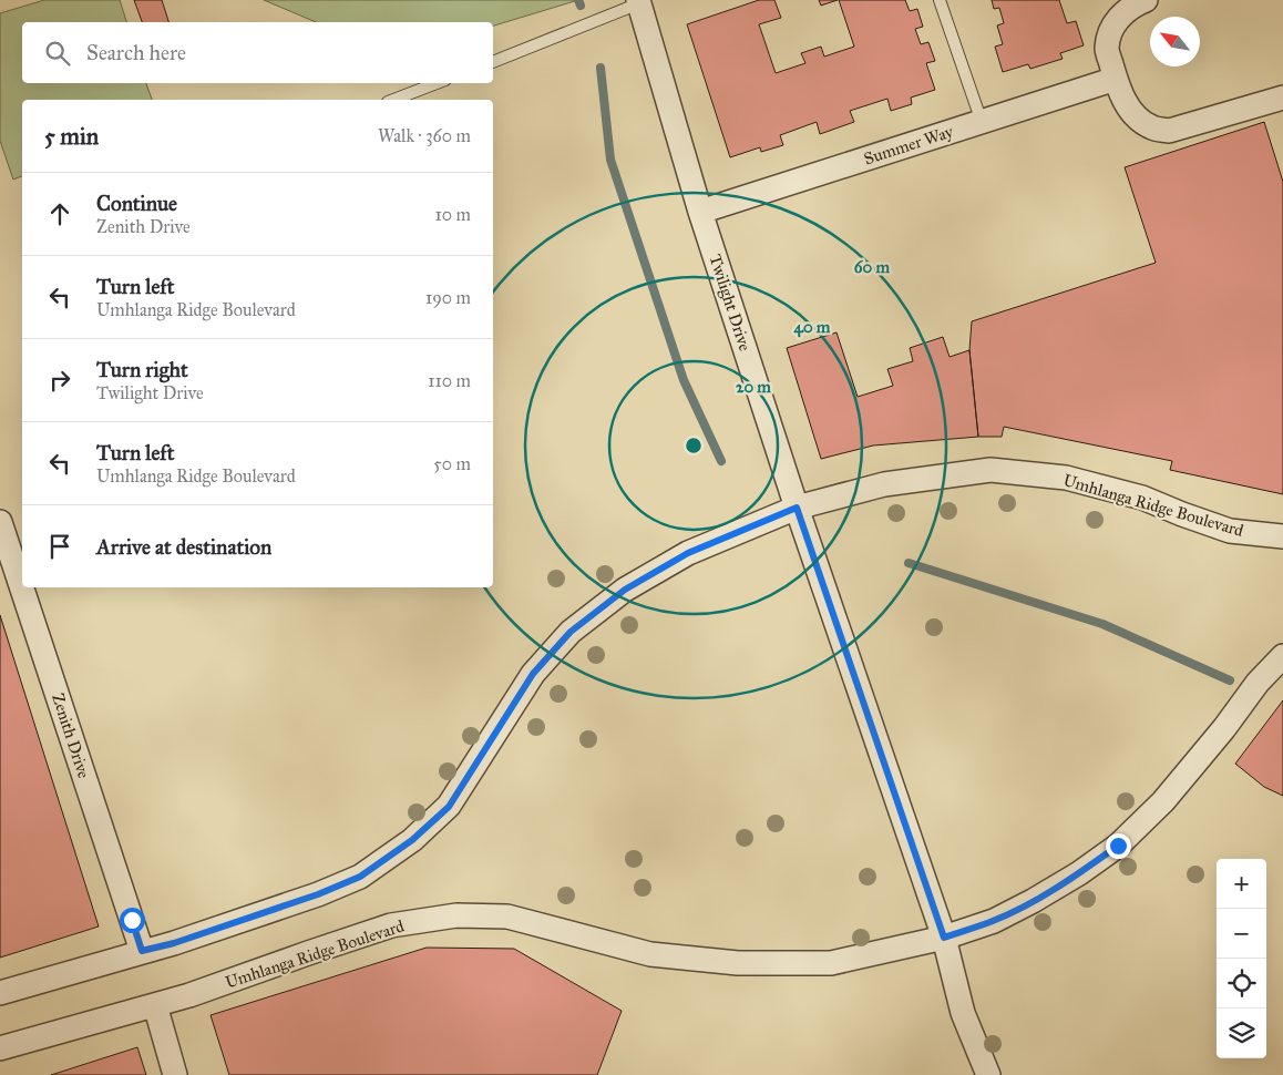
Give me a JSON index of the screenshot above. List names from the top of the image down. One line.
{"streets":{"street":["Summer Way","Twilight Drive","Umhlanga Ridge Boulevard","Zenith Drive"]},"crossings":[["Summer Way","Twilight Drive"],["Twilight Drive","Umhlanga Ridge Boulevard"],["Umhlanga Ridge Boulevard","Zenith Drive"]],"north":"top left","page":{"search":"Search here","heading":["5 min","Walk · 360 m"],"list":[["Continue","Zenith Drive","10 m"],["Turn left","Umhlanga Ridge Boulevard","190 m"],["Turn right","Twilight Drive","110 m"],["Turn left","Umhlanga Ridge Boulevard","50 m"],"Arrive at destination"],"map_buttons":["+","−"]},"rings":["60 m","40 m","20 m"]}
